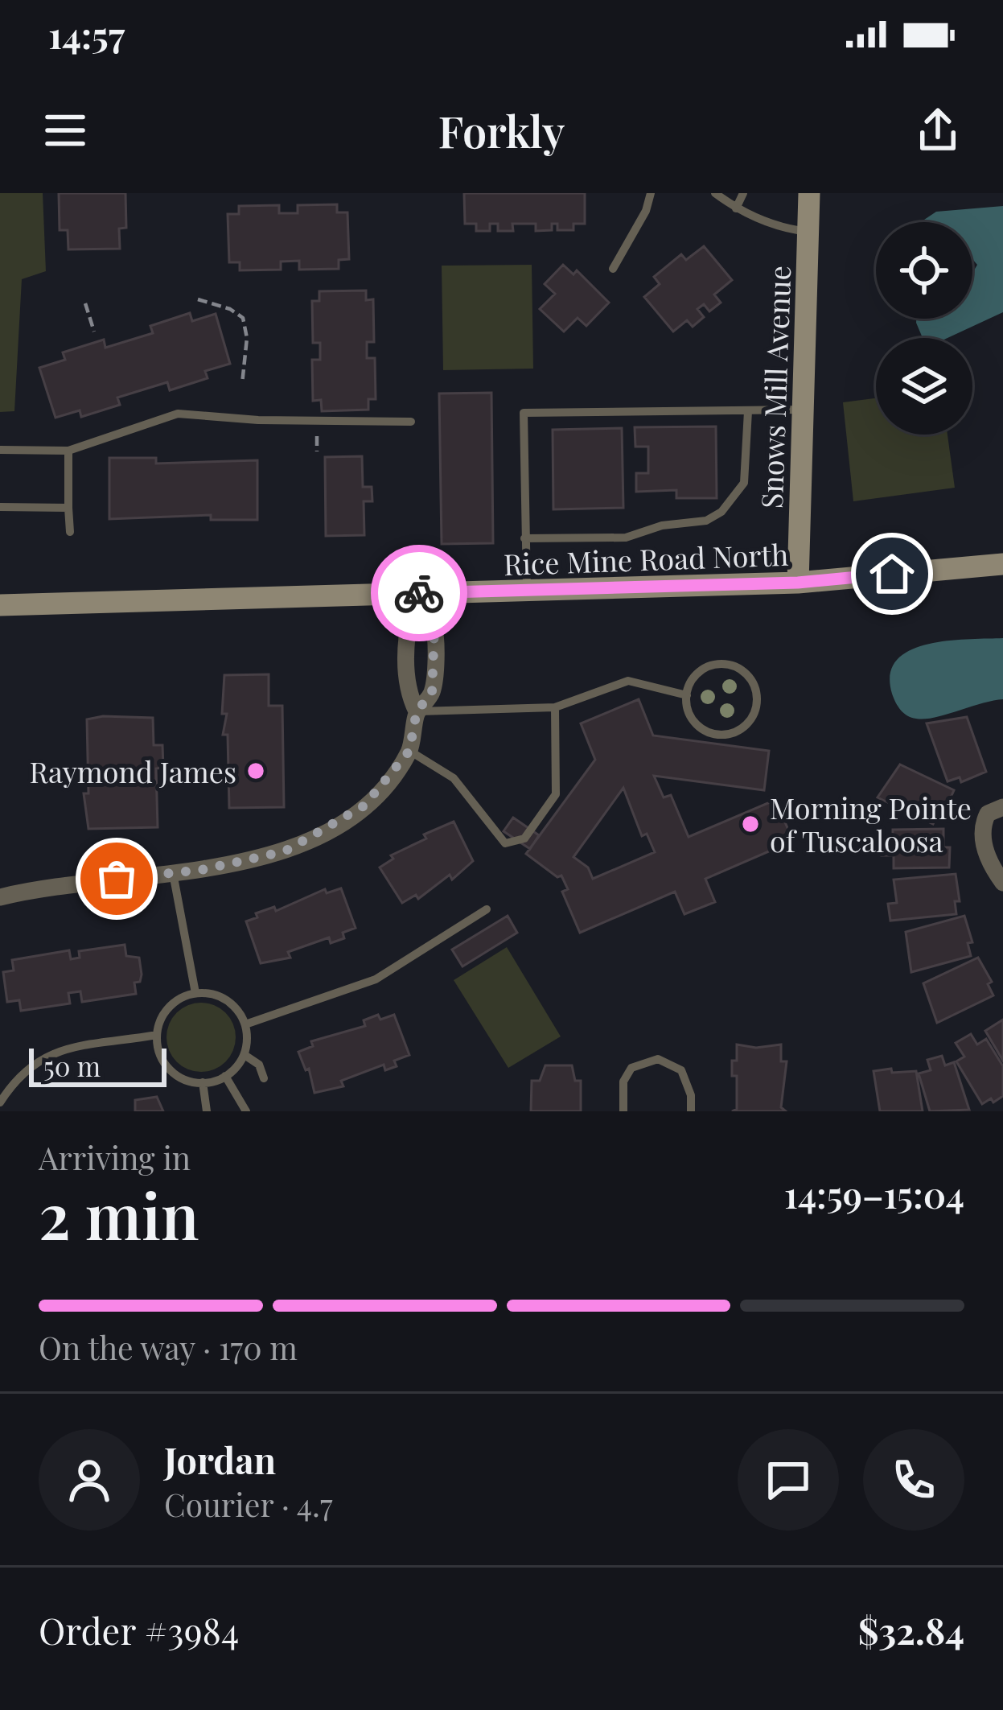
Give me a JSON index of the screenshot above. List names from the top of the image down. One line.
{"streets":{"main road":["Snows Mill Avenue","Rice Mine Road North"]},"crossings":[["Snows Mill Avenue","Rice Mine Road North"]],"places":["Raymond James","Morning Pointe of Tuscaloosa"],"scale_bar":"50 m","page":{"status":"14:57","header":"Forkly","scale":"50 m","heading":["2 min","Arriving in","14:59–15:04"],"panel":["Jordan","Courier · 4.7","Order #3984","$32.84"],"bar":"On the way · 170 m"}}
